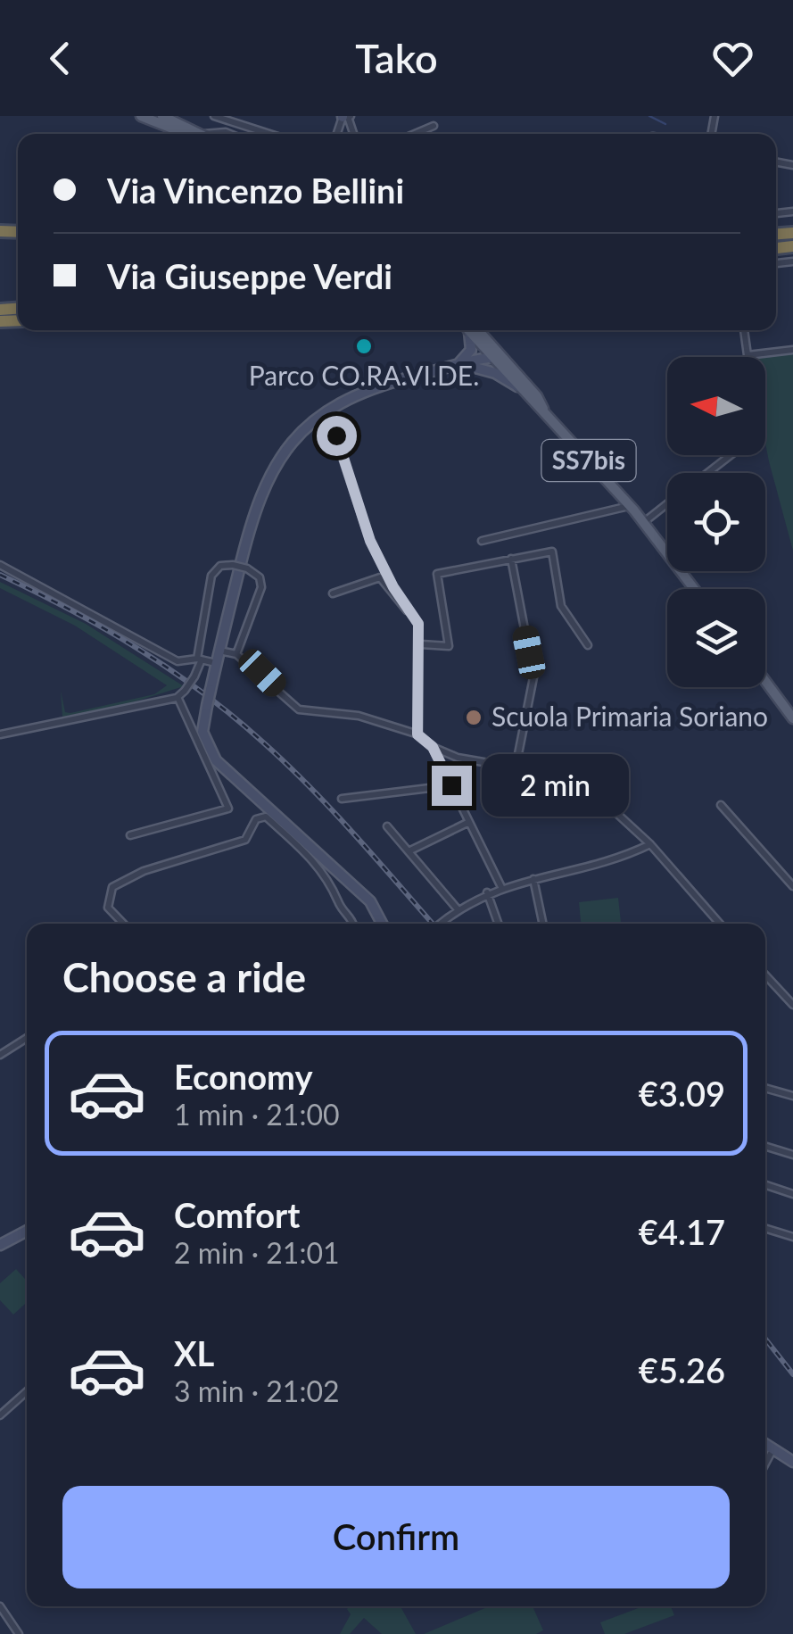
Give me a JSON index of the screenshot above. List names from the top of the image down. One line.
{"streets":{"main road":["SS7bis"]},"places":["Parco CO.RA.VI.DE.","Scuola Primaria Soriano"],"north":"left","page":{"header":"Tako","banner":["Via Vincenzo Bellini","Via Giuseppe Verdi"],"bubble":"2 min","heading":"Choose a ride","list":[{"name":"Economy","note":"1 min · 21:00","value":"€3.09"},{"name":"Comfort","note":"2 min · 21:01","value":"€4.17"},{"name":"XL","note":"3 min · 21:02","value":"€5.26"}],"buttons":"Confirm"}}
